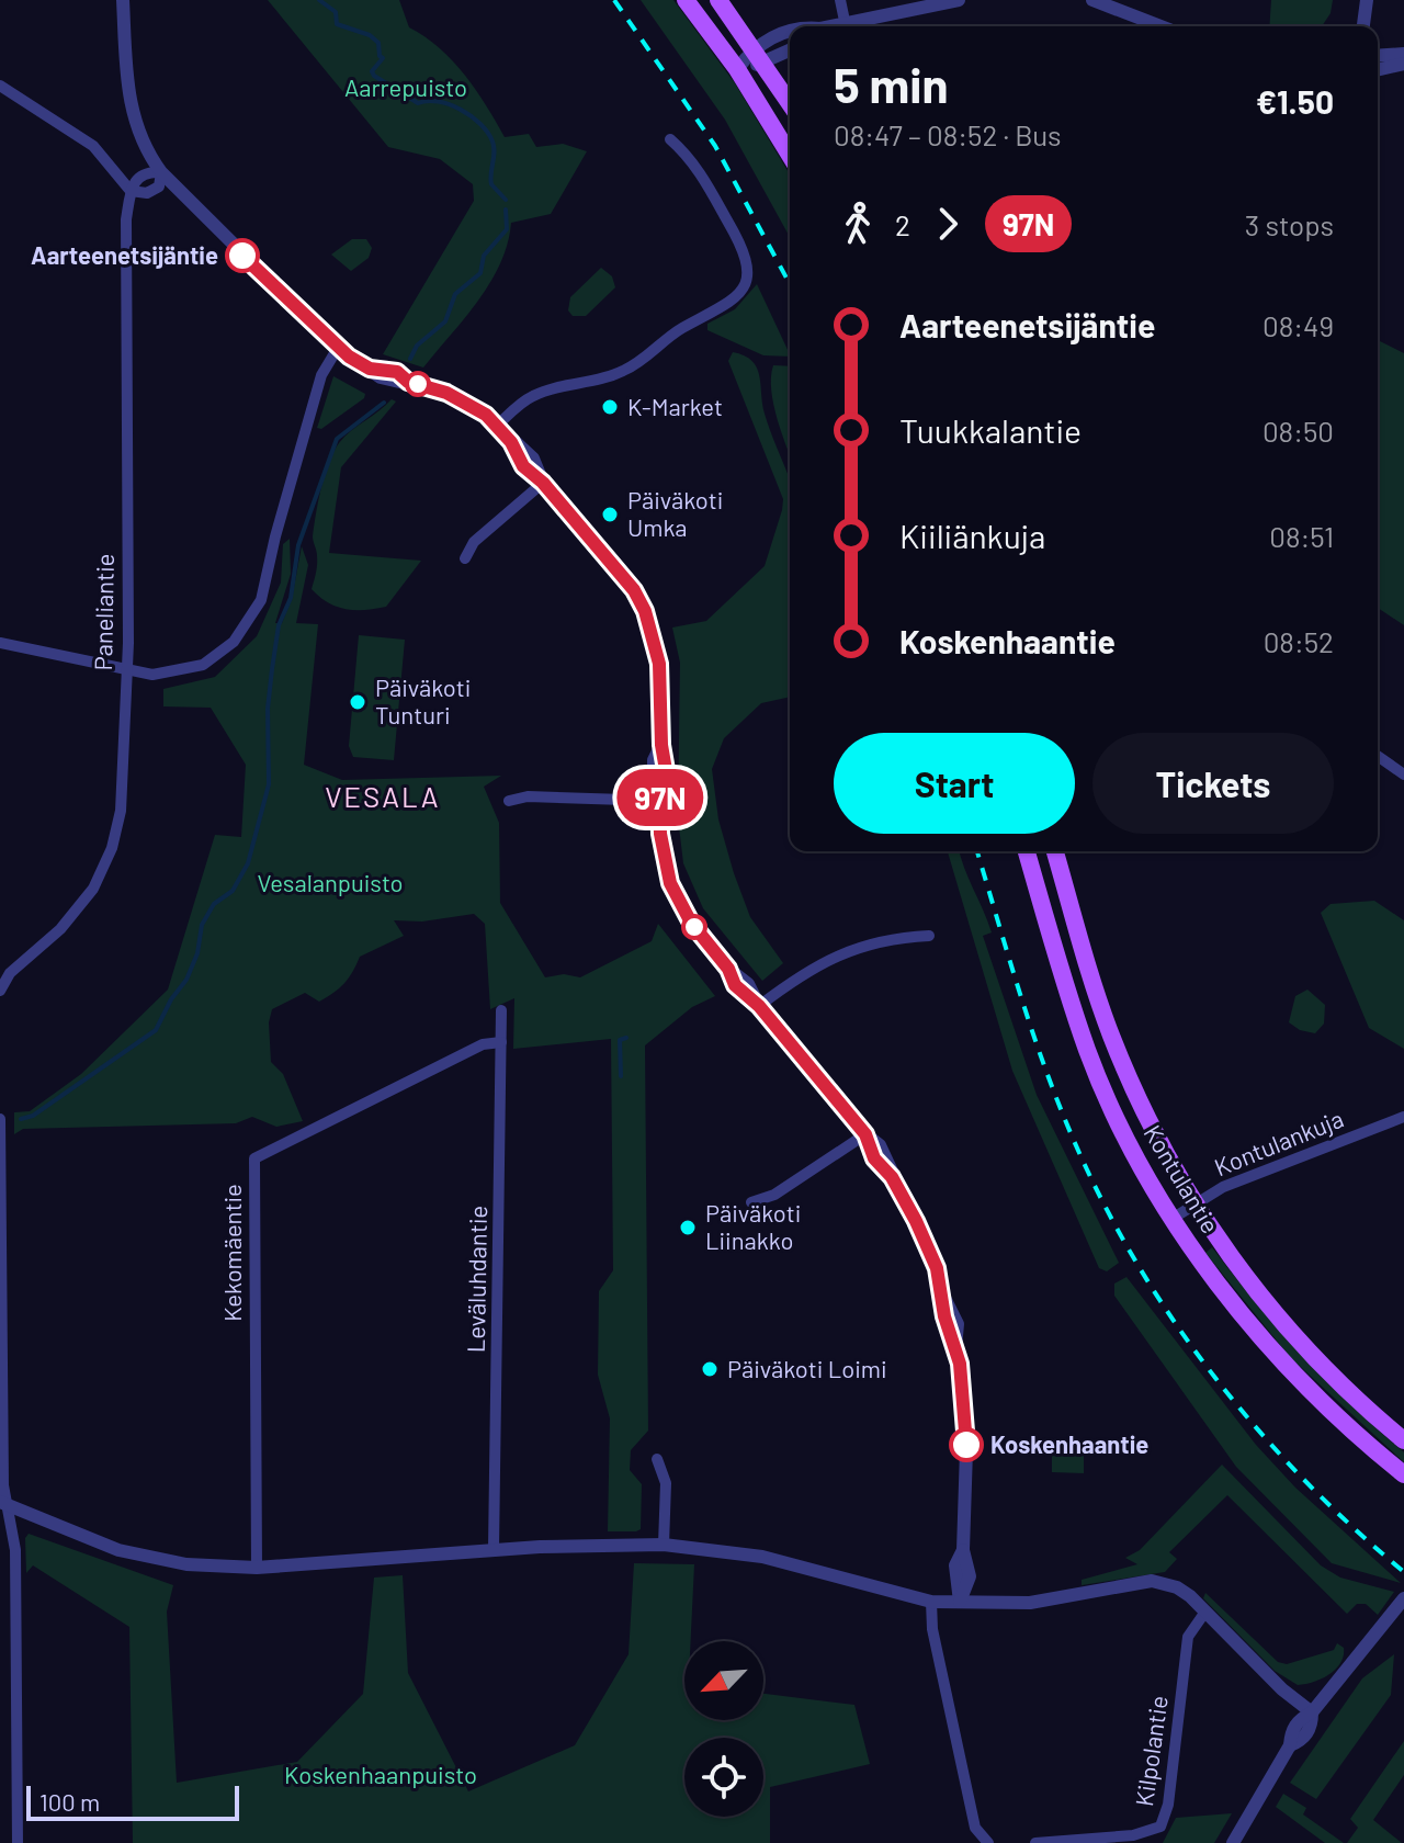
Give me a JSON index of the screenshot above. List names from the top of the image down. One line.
{"streets":{"main road":["Kontulantie"],"street":["Paneliantie","Kontulankuja","Kekomäentie","Leväluhdantie","Kilpolantie"]},"crossings":[["Kontulankuja","Kontulantie"],["Kekomäentie","Leväluhdantie"]],"districts":["VESALA"],"parks":["Aarrepuisto","Vesalanpuisto","Koskenhaanpuisto"],"places":["Aarteenetsijäntie","K-Market","Päiväkoti Umka","Päiväkoti Tunturi","Päiväkoti Liinakko","Päiväkoti Loimi","Koskenhaantie"],"lines":["bus line 97N"],"scale_bar":"100 m","north":"bottom left","page":{"on_map":"97N","heading":["5 min","08:47 – 08:52 · Bus","€1.50"],"legs":["2","97N","3 stops"],"list":[{"name":"Aarteenetsijäntie","value":"08:49"},{"name":"Tuukkalantie","value":"08:50"},{"name":"Kiiliänkuja","value":"08:51"},{"name":"Koskenhaantie","value":"08:52"}],"buttons":["Start","Tickets"],"scale":"100 m"}}
